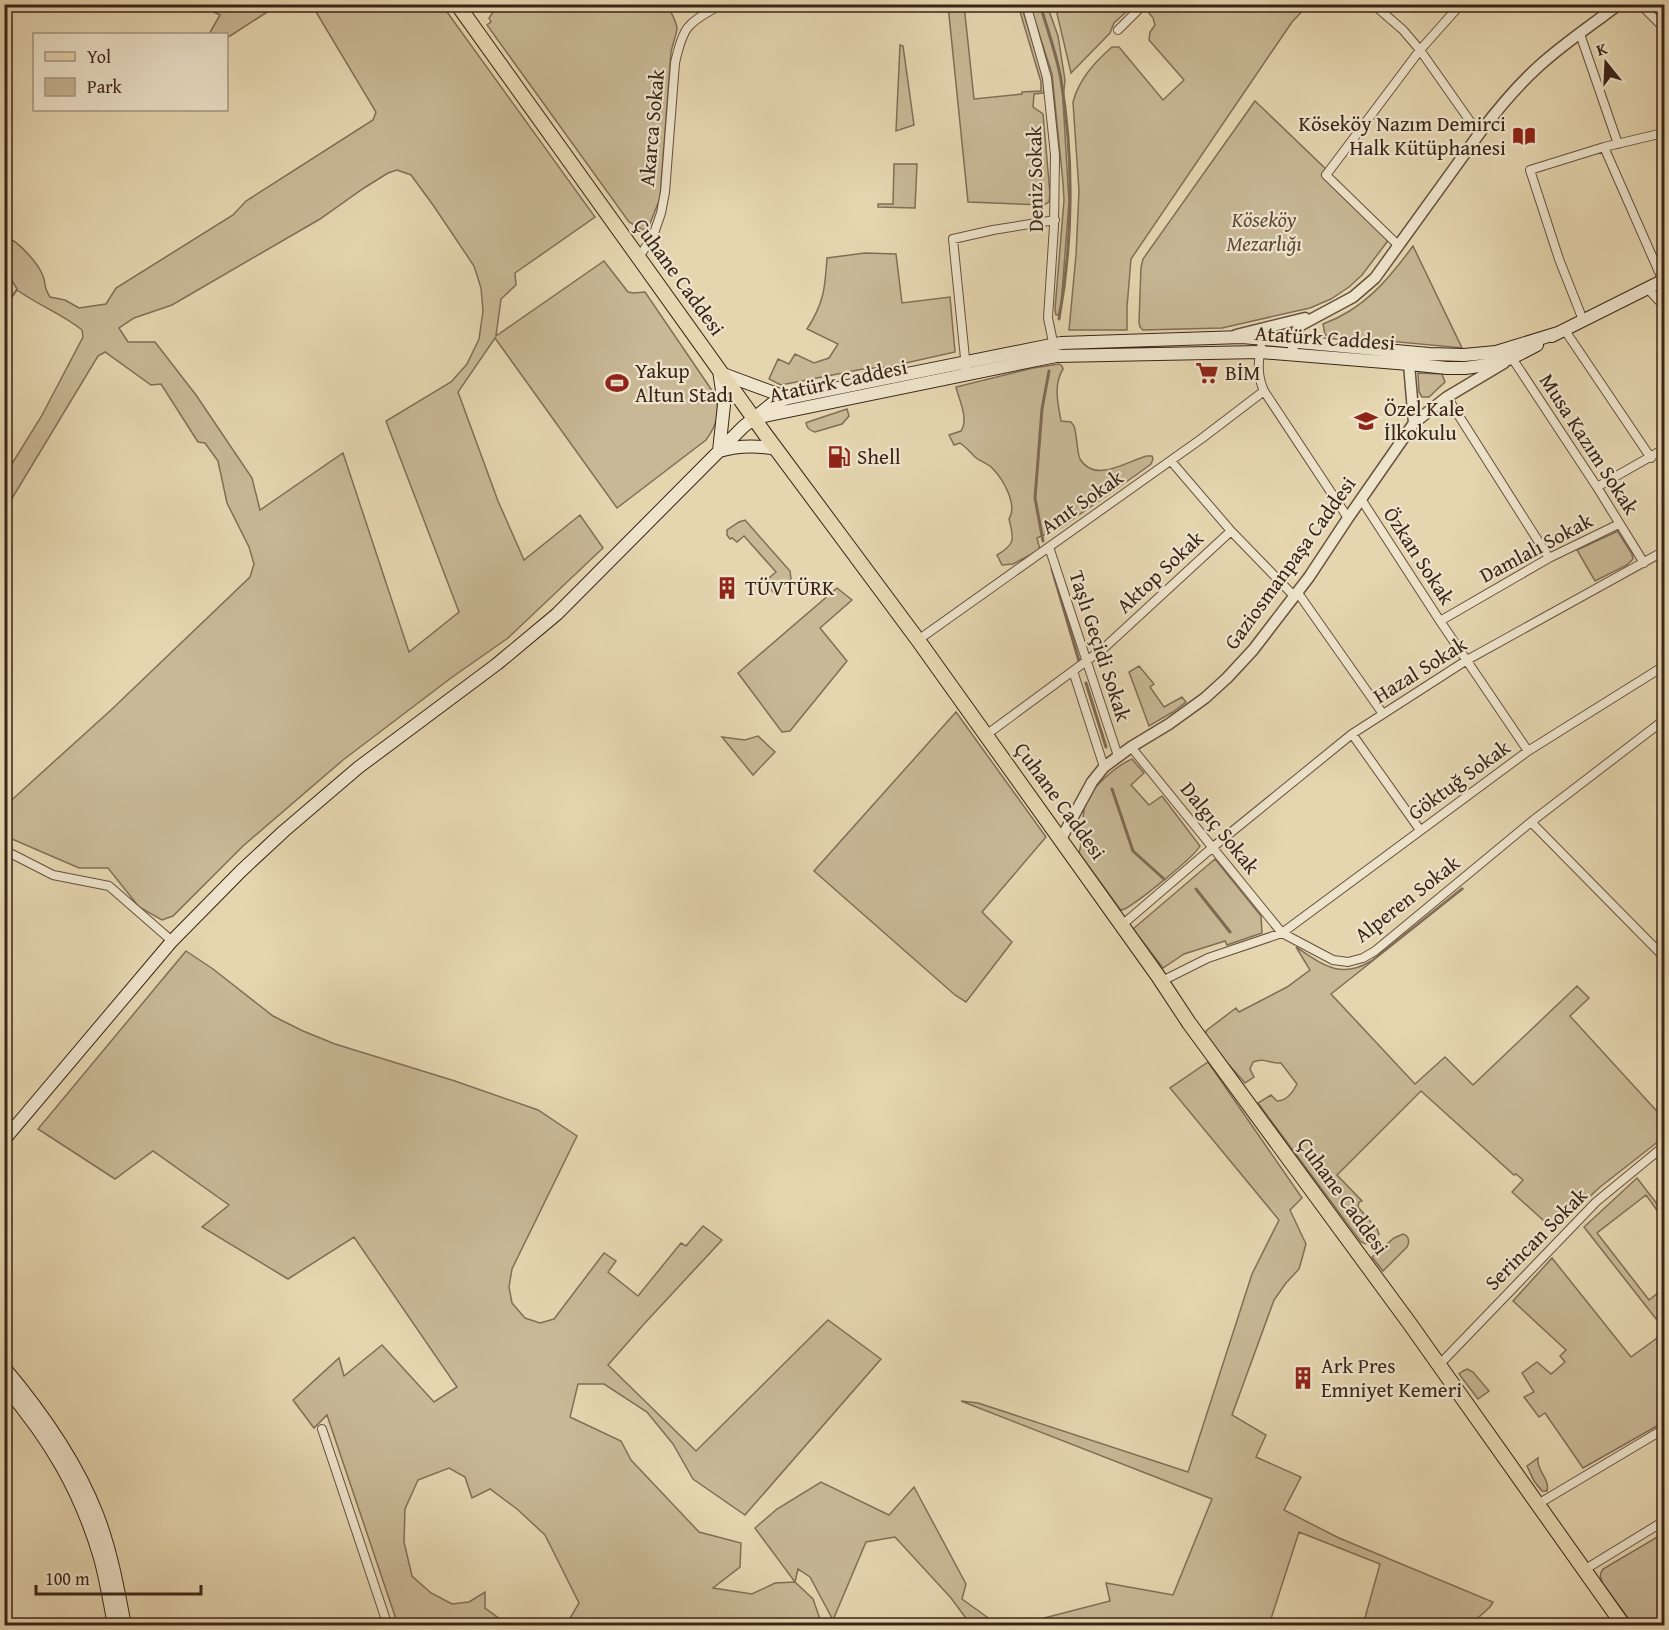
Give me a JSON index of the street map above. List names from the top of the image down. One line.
{"streets":{"main road":["Çuhane Caddesi","Atatürk Caddesi"],"street":["Akarca Sokak","Deniz Sokak","Musa Kazım Sokak","Anıt Sokak","Damlalı Sokak","Özkan Sokak","Gaziosmanpaşa Caddesi","Aktop Sokak","Taşlı Geçidi Sokak","Hazal Sokak","Göktuğ Sokak","Dalgıç Sokak","Alperen Sokak","Serincan Sokak"]},"crossings":[["Akarca Sokak","Çuhane Caddesi"],["Deniz Sokak","Atatürk Caddesi"],["Çuhane Caddesi","Atatürk Caddesi"],["Çuhane Caddesi","Anıt Sokak"],["Çuhane Caddesi","Gaziosmanpaşa Caddesi"],["Çuhane Caddesi","Aktop Sokak"],["Çuhane Caddesi","Hazal Sokak"],["Çuhane Caddesi","Serincan Sokak"],["Atatürk Caddesi","Musa Kazım Sokak"],["Atatürk Caddesi","Gaziosmanpaşa Caddesi"],["Musa Kazım Sokak","Damlalı Sokak"],["Musa Kazım Sokak","Gaziosmanpaşa Caddesi"],["Musa Kazım Sokak","Hazal Sokak"],["Anıt Sokak","Taşlı Geçidi Sokak"],["Damlalı Sokak","Özkan Sokak"],["Özkan Sokak","Gaziosmanpaşa Caddesi"],["Özkan Sokak","Hazal Sokak"],["Özkan Sokak","Göktuğ Sokak"],["Gaziosmanpaşa Caddesi","Taşlı Geçidi Sokak"],["Gaziosmanpaşa Caddesi","Dalgıç Sokak"],["Aktop Sokak","Taşlı Geçidi Sokak"],["Hazal Sokak","Dalgıç Sokak"],["Göktuğ Sokak","Dalgıç Sokak"],["Göktuğ Sokak","Alperen Sokak"],["Dalgıç Sokak","Alperen Sokak"]],"parks":["Köseköy Mezarlığı"],"places":{"library":["Köseköy Nazım Demirci Halk Kütüphanesi"],"supermarket":["BİM"],"sports":["Yakup Altun Stadı"],"school or university":["Özel Kale İlkokulu"],"fuel station":["Shell"],"building":["TÜVTÜRK","Ark Pres Emniyet Kemeri"]},"legend":["Yol","Park"],"scale_bar":"100 m","north":"top"}
